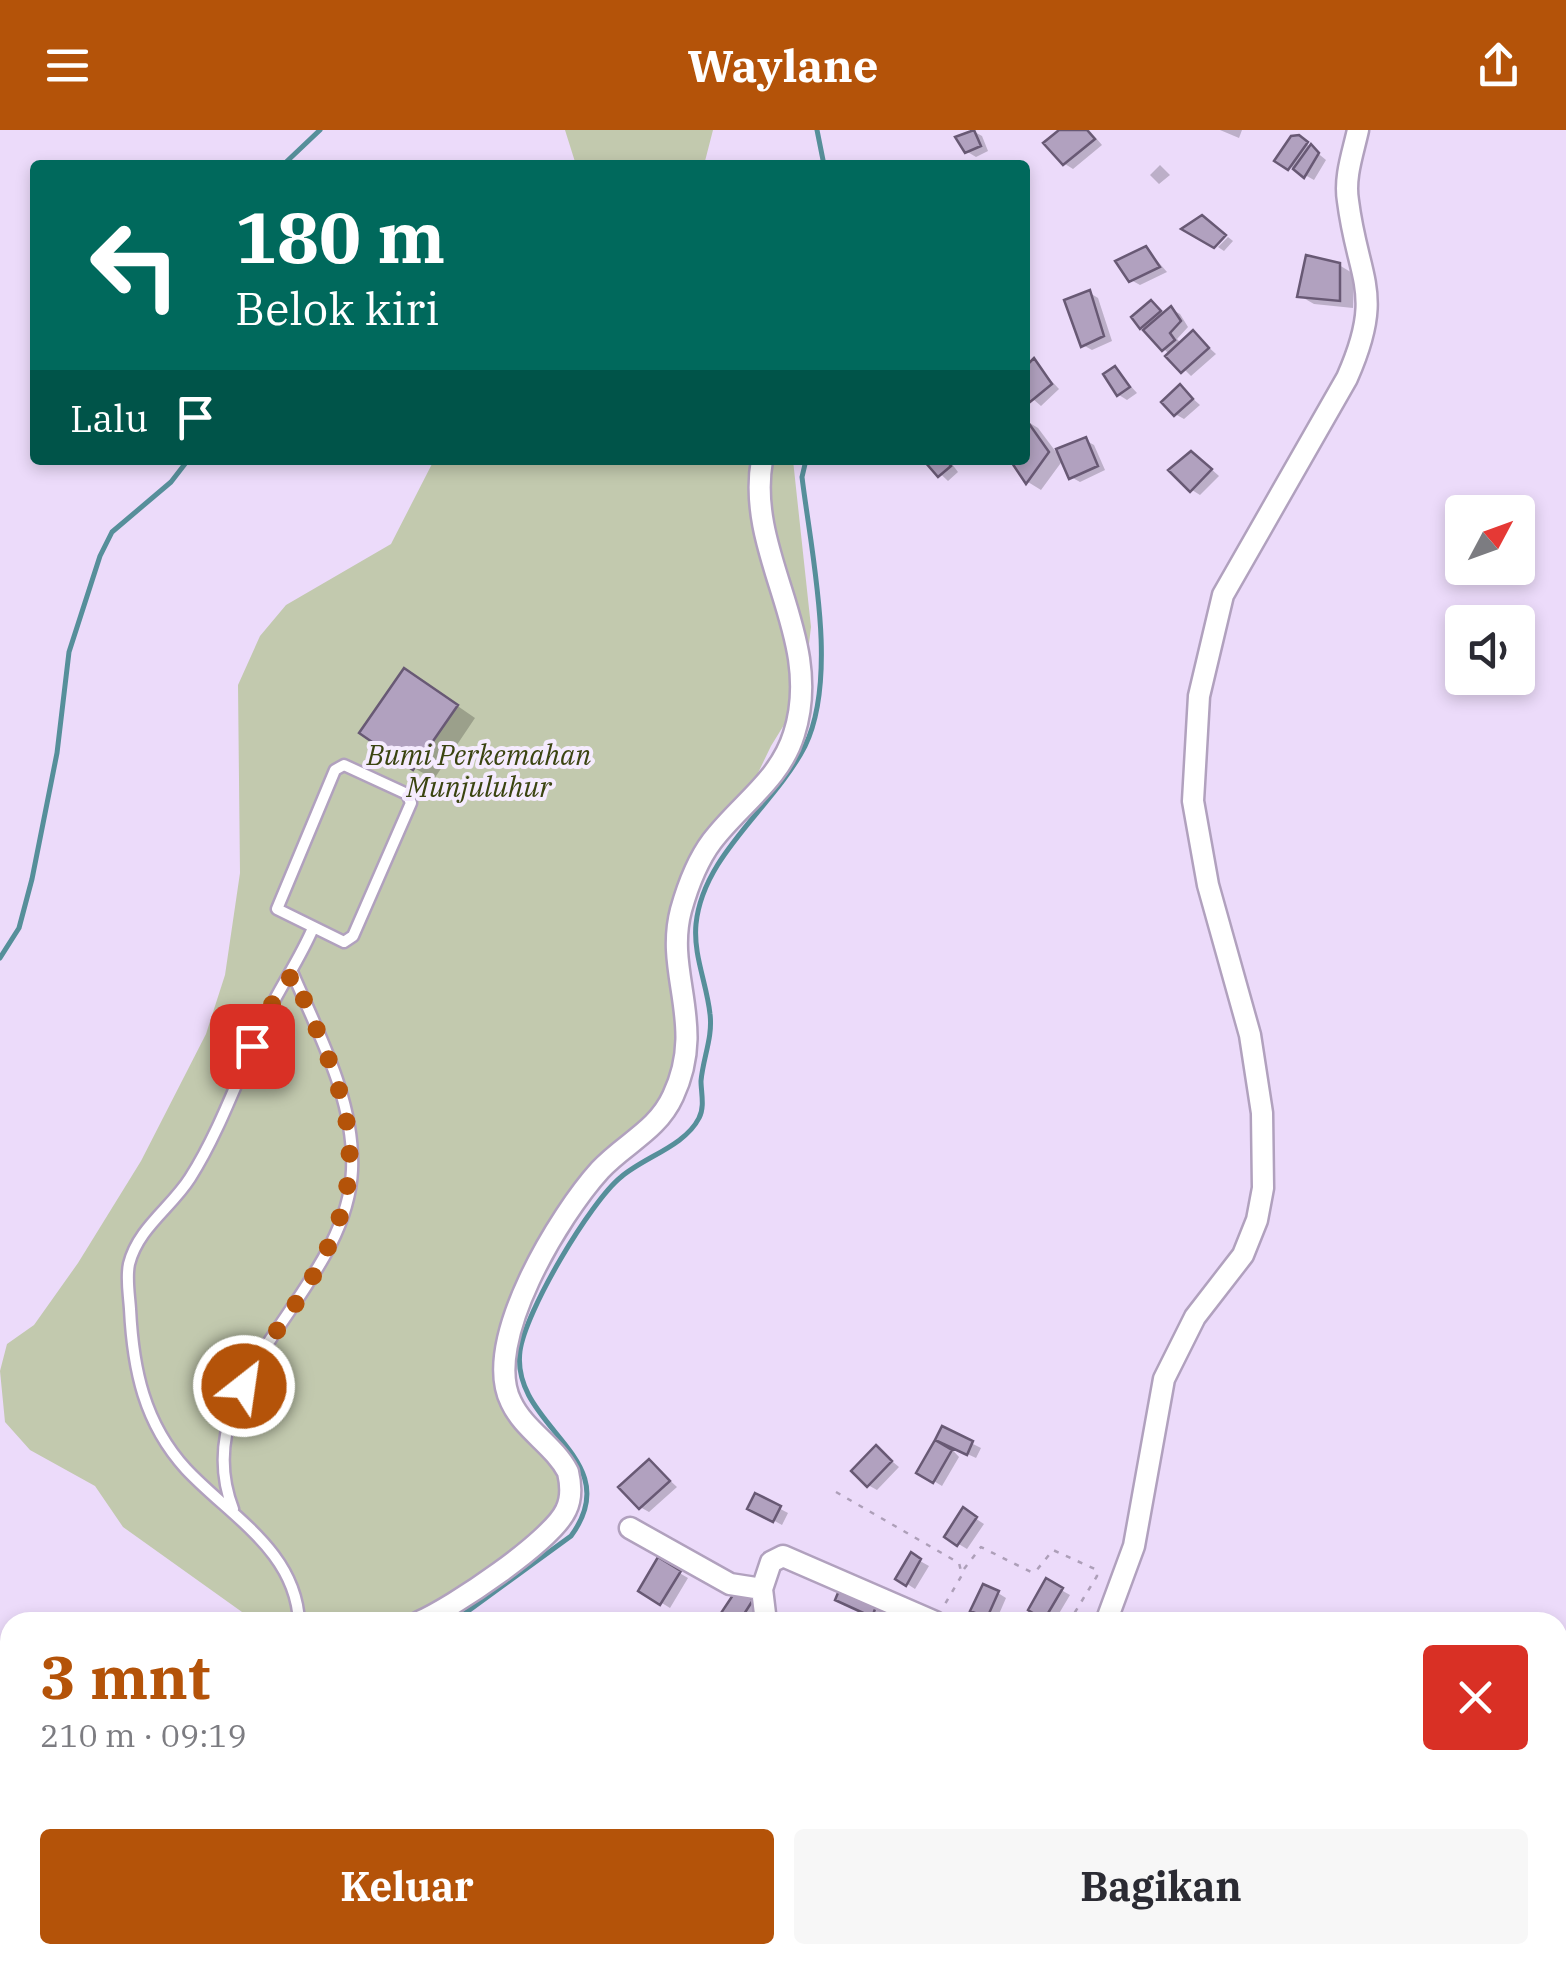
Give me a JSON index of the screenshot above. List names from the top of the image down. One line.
{"parks":["Bumi Perkemahan Munjuluhur"],"north":"top right","page":{"header":"Waylane","turn":["180 m","Belok kiri"],"then":"Lalu","heading":["3 mnt","210 m · 09:19"],"buttons":["Keluar","Bagikan"]}}
